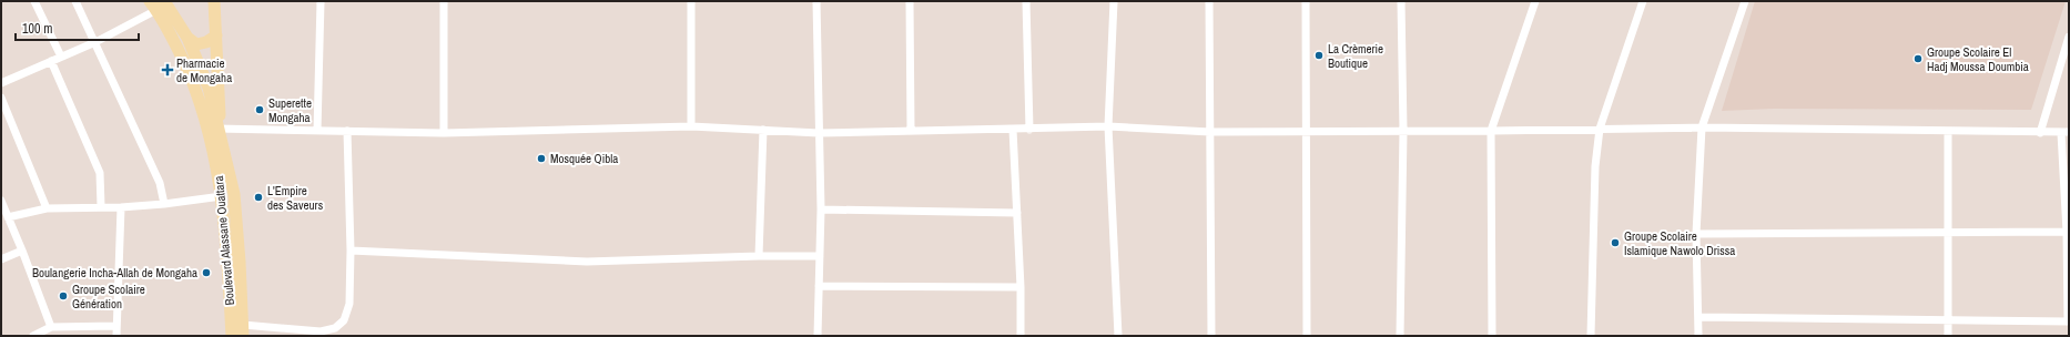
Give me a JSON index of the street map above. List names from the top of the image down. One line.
{"streets":{"main road":["Boulevard Alassane Ouattara"]},"places":{"other":["La Crèmerie Boutique","Groupe Scolaire El Hadj Moussa Doumbia","Superette Mongaha","Mosquée Qibla","L'Empire des Saveurs","Groupe Scolaire Islamique Nawolo Drissa","Boulangerie Incha-Allah de Mongaha","Groupe Scolaire Génération"],"health":["Pharmacie de Mongaha"]},"scale_bar":"100 m"}
